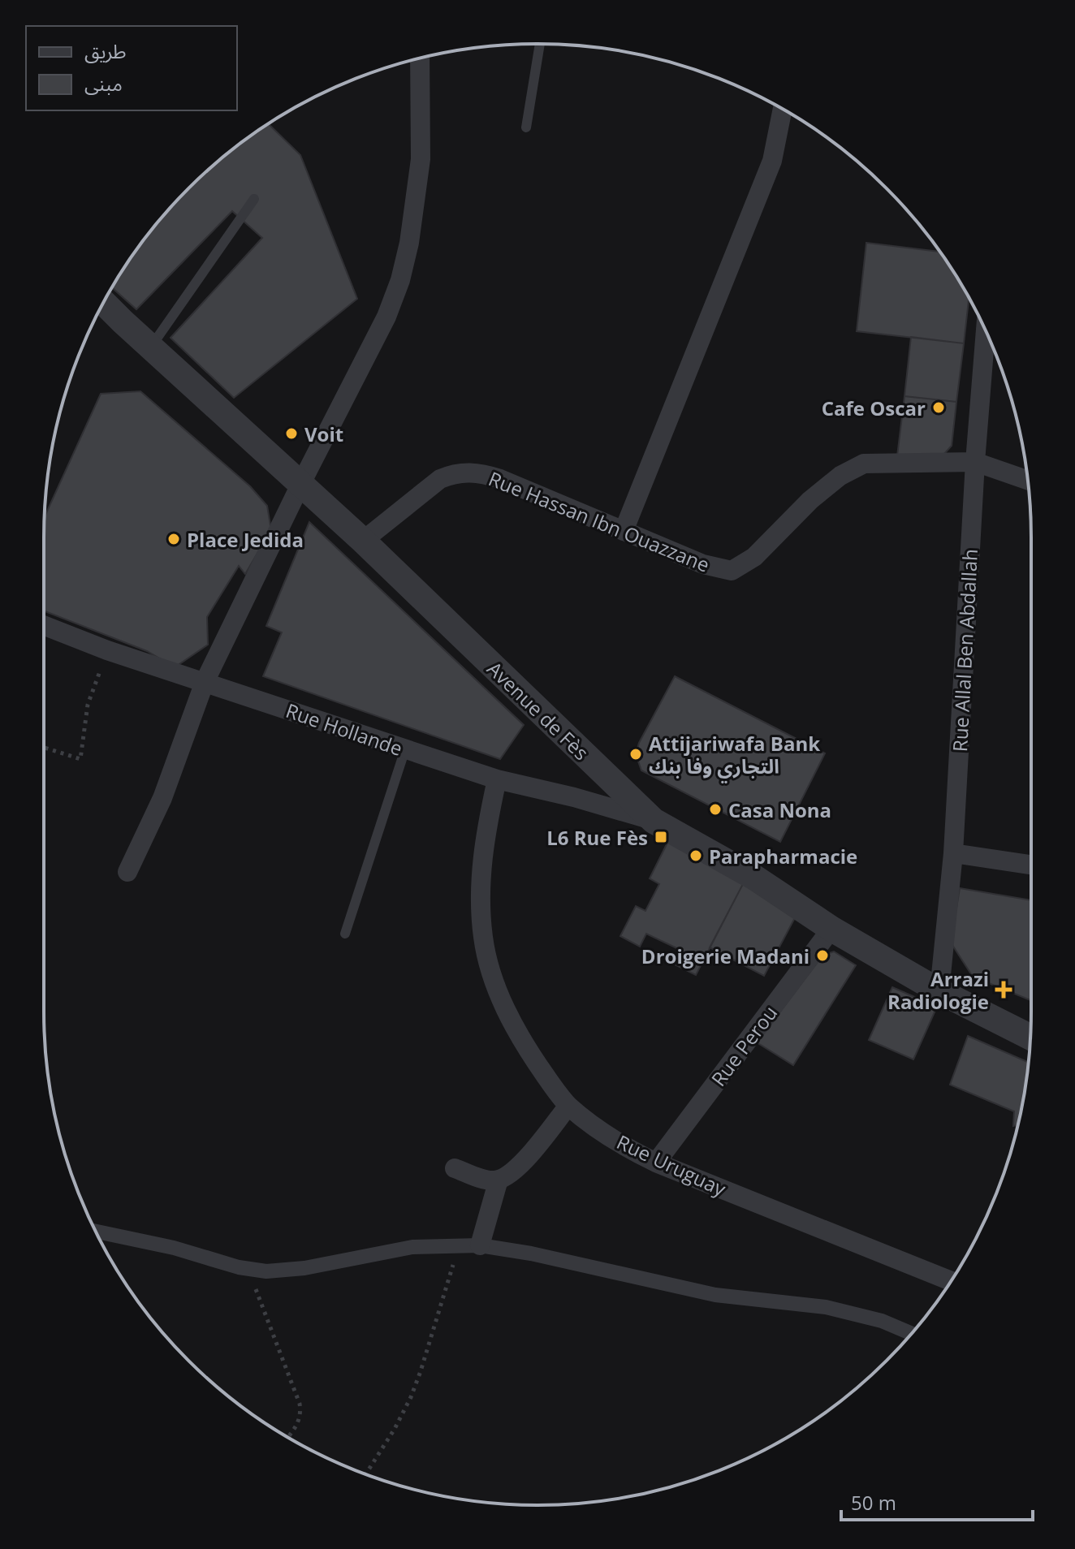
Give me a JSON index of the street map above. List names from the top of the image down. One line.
{"streets":{"street":["Rue Hassan Ibn Ouazzane","Rue Allal Ben Abdallah","Avenue de Fès","Rue Hollande","Rue Perou","Rue Uruguay"]},"crossings":[["Rue Hassan Ibn Ouazzane","Rue Allal Ben Abdallah"],["Rue Hassan Ibn Ouazzane","Avenue de Fès"],["Rue Allal Ben Abdallah","Avenue de Fès"],["Avenue de Fès","Rue Hollande"],["Avenue de Fès","Rue Perou"],["Rue Hollande","Rue Uruguay"],["Rue Perou","Rue Uruguay"]],"places":{"other":["Cafe Oscar","Voit","Place Jedida","Attijariwafa Bank التجاري وفا بنك","Casa Nona","Parapharmacie","Droigerie Madani"],"transit":["L6 Rue Fès"],"health":["Arrazi Radiologie"]},"legend":["طريق","مبنى"],"scale_bar":"50 m"}
